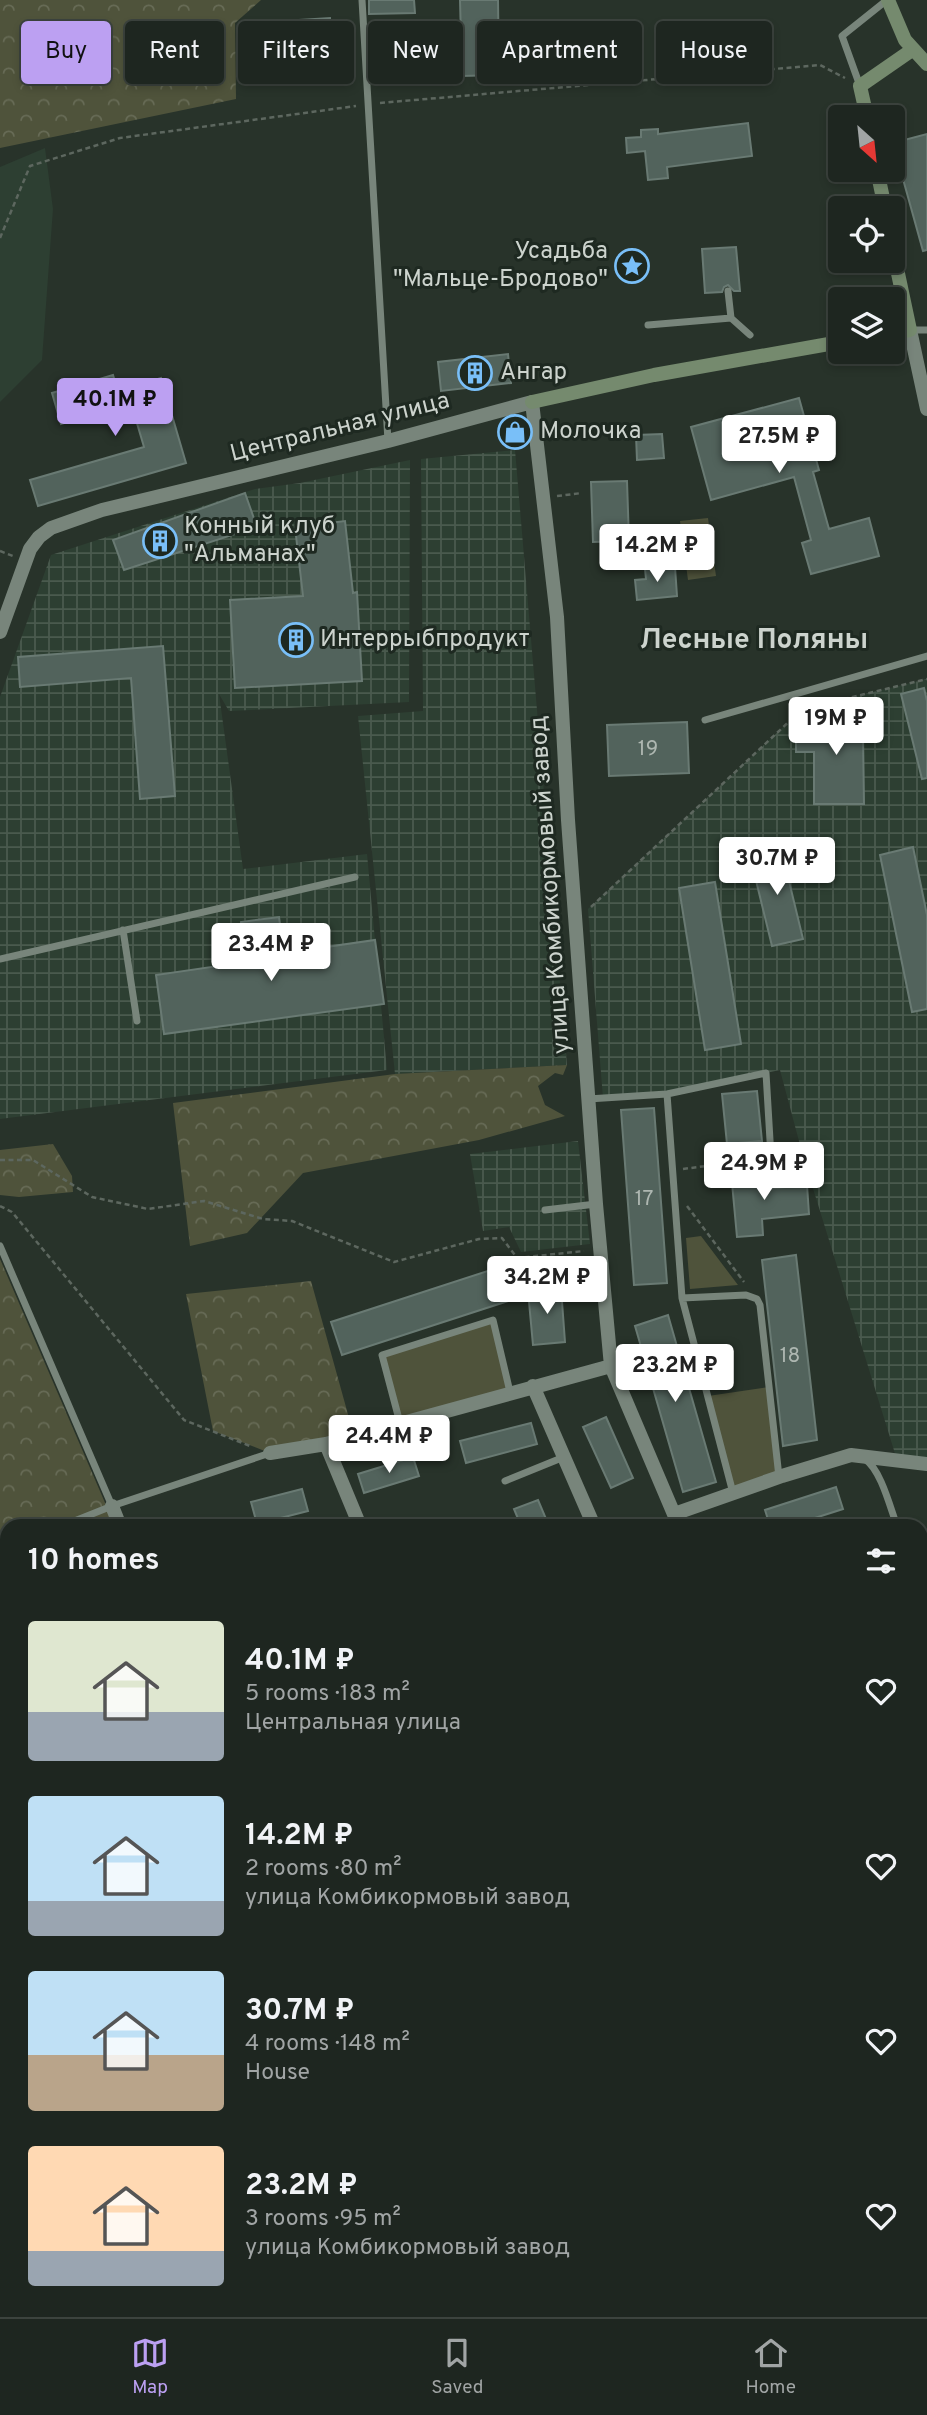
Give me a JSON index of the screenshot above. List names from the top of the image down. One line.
{"streets":{"street":["Центральная улица","улица Комбикормовый завод"]},"crossings":[["Центральная улица","улица Комбикормовый завод"]],"districts":["Лесные Поляны"],"places":{"place":["Усадьба \"Мальце-Бродово\""],"building":["Ангар","Конный клуб \"Альманах\"","Интеррыбпродукт"],"shop":["Молочка"]},"house_numbers":["19","17","18"],"north":"bottom right","page":{"chip":["Buy","Rent","Filters","New","Apartment","House"],"price":["40.1M ₽","27.5M ₽","14.2M ₽","19M ₽","30.7M ₽","23.4M ₽","24.9M ₽","34.2M ₽","23.2M ₽","24.4M ₽"],"heading":"10 homes","list":[{"name":"40.1M ₽","note":"5 rooms · 183 m² · Центральная улица"},{"name":"14.2M ₽","note":"2 rooms · 80 m² · улица Комбикормовый завод"},{"name":"30.7M ₽","note":"4 rooms · 148 m² · House"},{"name":"23.2M ₽","note":"3 rooms · 95 m² · улица Комбикормовый завод"}],"tabs":["Map","Saved","Home"]}}
